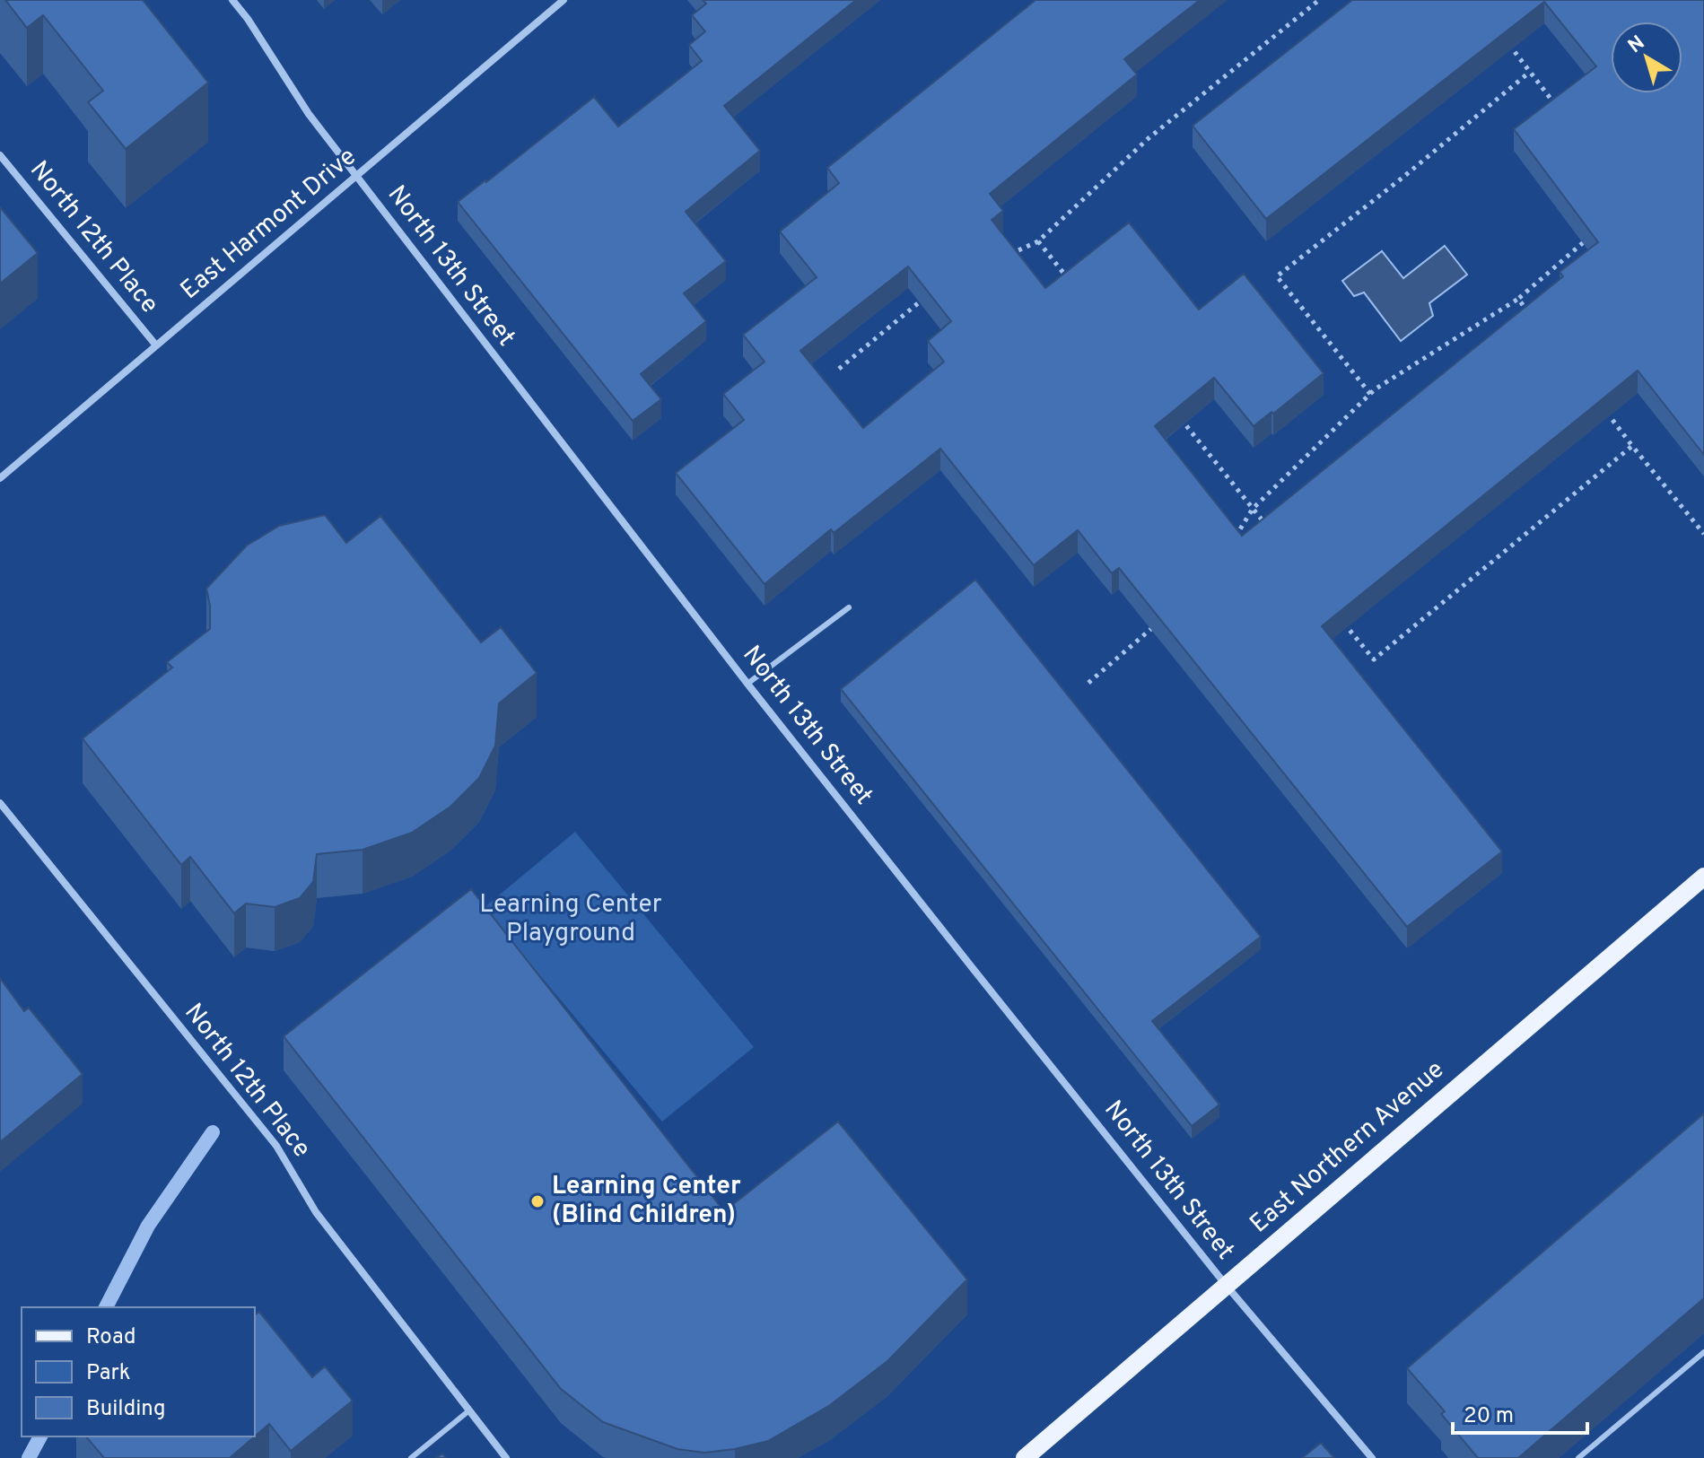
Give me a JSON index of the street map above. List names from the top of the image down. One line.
{"streets":{"main road":["East Northern Avenue"],"street":["East Harmont Drive","North 12th Place","North 13th Street"]},"crossings":[["East Harmont Drive","North 12th Place"],["East Harmont Drive","North 13th Street"],["North 13th Street","East Northern Avenue"]],"parks":["Learning Center Playground"],"places":["Learning Center (Blind Children)"],"legend":["Road","Park","Building"],"scale_bar":"20 m","north":"top left"}
